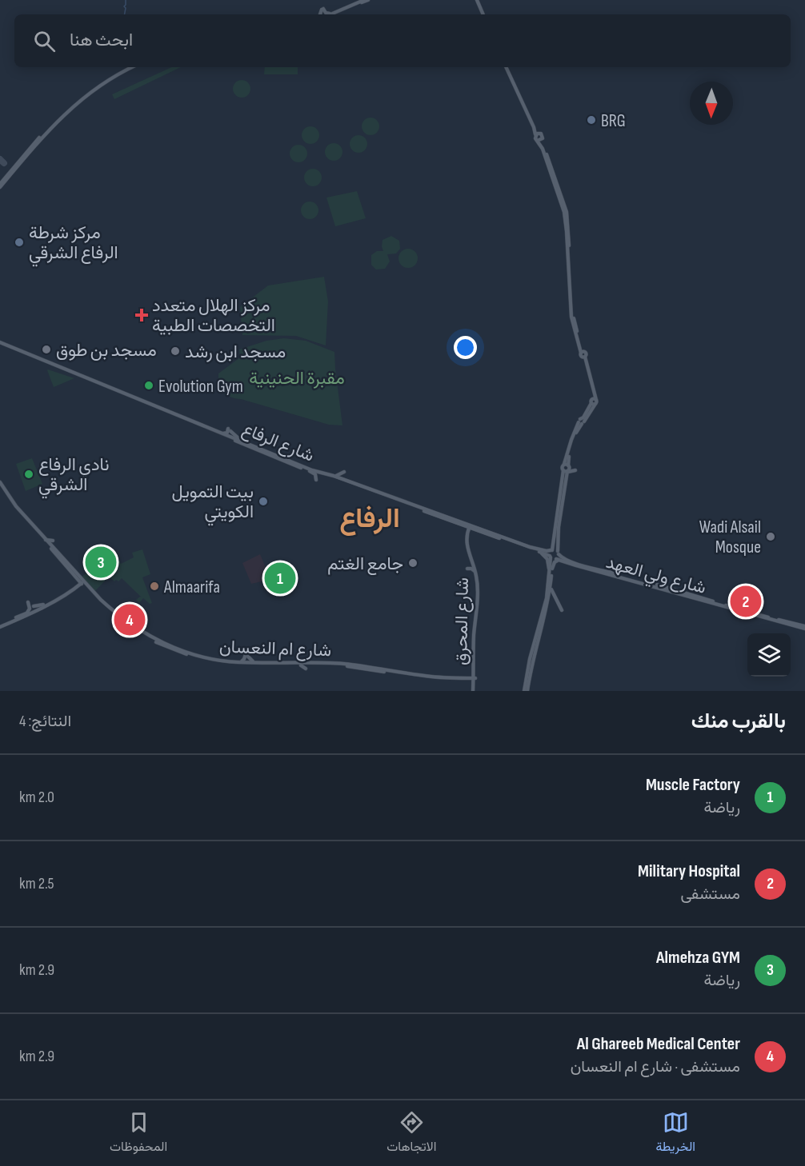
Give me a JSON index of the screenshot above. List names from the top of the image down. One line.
{"streets":{"main road":["شارع الرفاع","شارع ولي العهد","شارع المحرق","شارع ام النعسان"]},"crossings":[["شارع الرفاع","شارع ولي العهد"],["شارع الرفاع","شارع المحرق"],["شارع المحرق","شارع ام النعسان"]],"districts":["الرفاع"],"parks":["مقبرة الحنينية"],"places":{"other":["BRG","مركز شرطة الرفاع الشرقي","مسجد بن طوق","مسجد ابن رشد","Evolution Gym","نادي الرفاع الشرقي","بيت التمويل الكويتي","Wadi Alsail Mosque","جامع الغتم","Almaarifa"],"health":["مركز الهلال متعدد التخصصات الطبية"]},"north":"bottom","page":{"search":"ابحث هنا","pins":["3","1","2","4"],"heading":["بالقرب منك","النتائج: 4"],"list":[{"mark":"1","name":"Muscle Factory","note":"رياضة","value":"2.0 km"},{"mark":"2","name":"Military Hospital","note":"مستشفى","value":"2.5 km"},{"mark":"3","name":"Almehza GYM","note":"رياضة","value":"2.9 km"},{"mark":"4","name":"Al Ghareeb Medical Center","note":"مستشفى · شارع ام النعسان","value":"2.9 km"}],"nav":["الخريطة","الاتجاهات","المحفوظات"]}}
